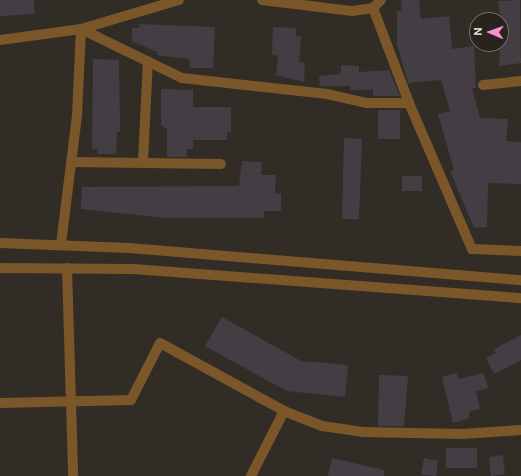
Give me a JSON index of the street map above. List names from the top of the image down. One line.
{"north":"left"}
